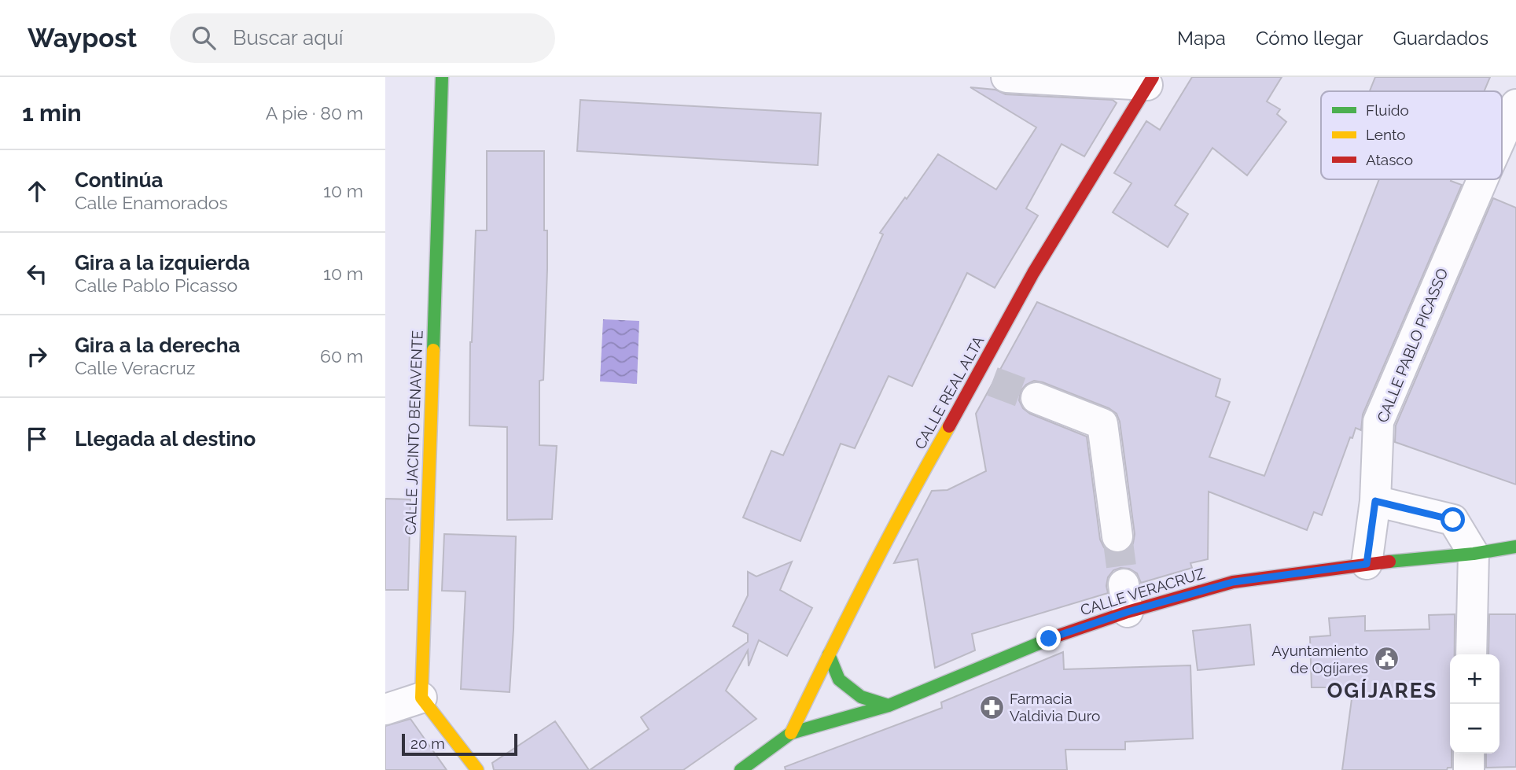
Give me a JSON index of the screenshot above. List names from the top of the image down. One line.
{"streets":{"street":["CALLE PABLO PICASSO","CALLE REAL ALTA","CALLE JACINTO BENAVENTE","CALLE VERACRUZ"]},"crossings":[["CALLE PABLO PICASSO","CALLE VERACRUZ"],["CALLE REAL ALTA","CALLE VERACRUZ"]],"districts":["OGÍJARES"],"places":{"public building":["Ayuntamiento de Ogíjares"],"pharmacy":["Farmacia Valdivia Duro"]},"legend":["Fluido","Lento","Atasco"],"scale_bar":"20 m","page":{"header":"Waypost","search":"Buscar aquí","nav":["Mapa","Cómo llegar","Guardados"],"heading":["1 min","A pie · 80 m"],"list":[["Continúa","Calle Enamorados","10 m"],["Gira a la izquierda","Calle Pablo Picasso","10 m"],["Gira a la derecha","Calle Veracruz","60 m"],"Llegada al destino"],"map_buttons":["+","−"],"scale":"20 m"}}
